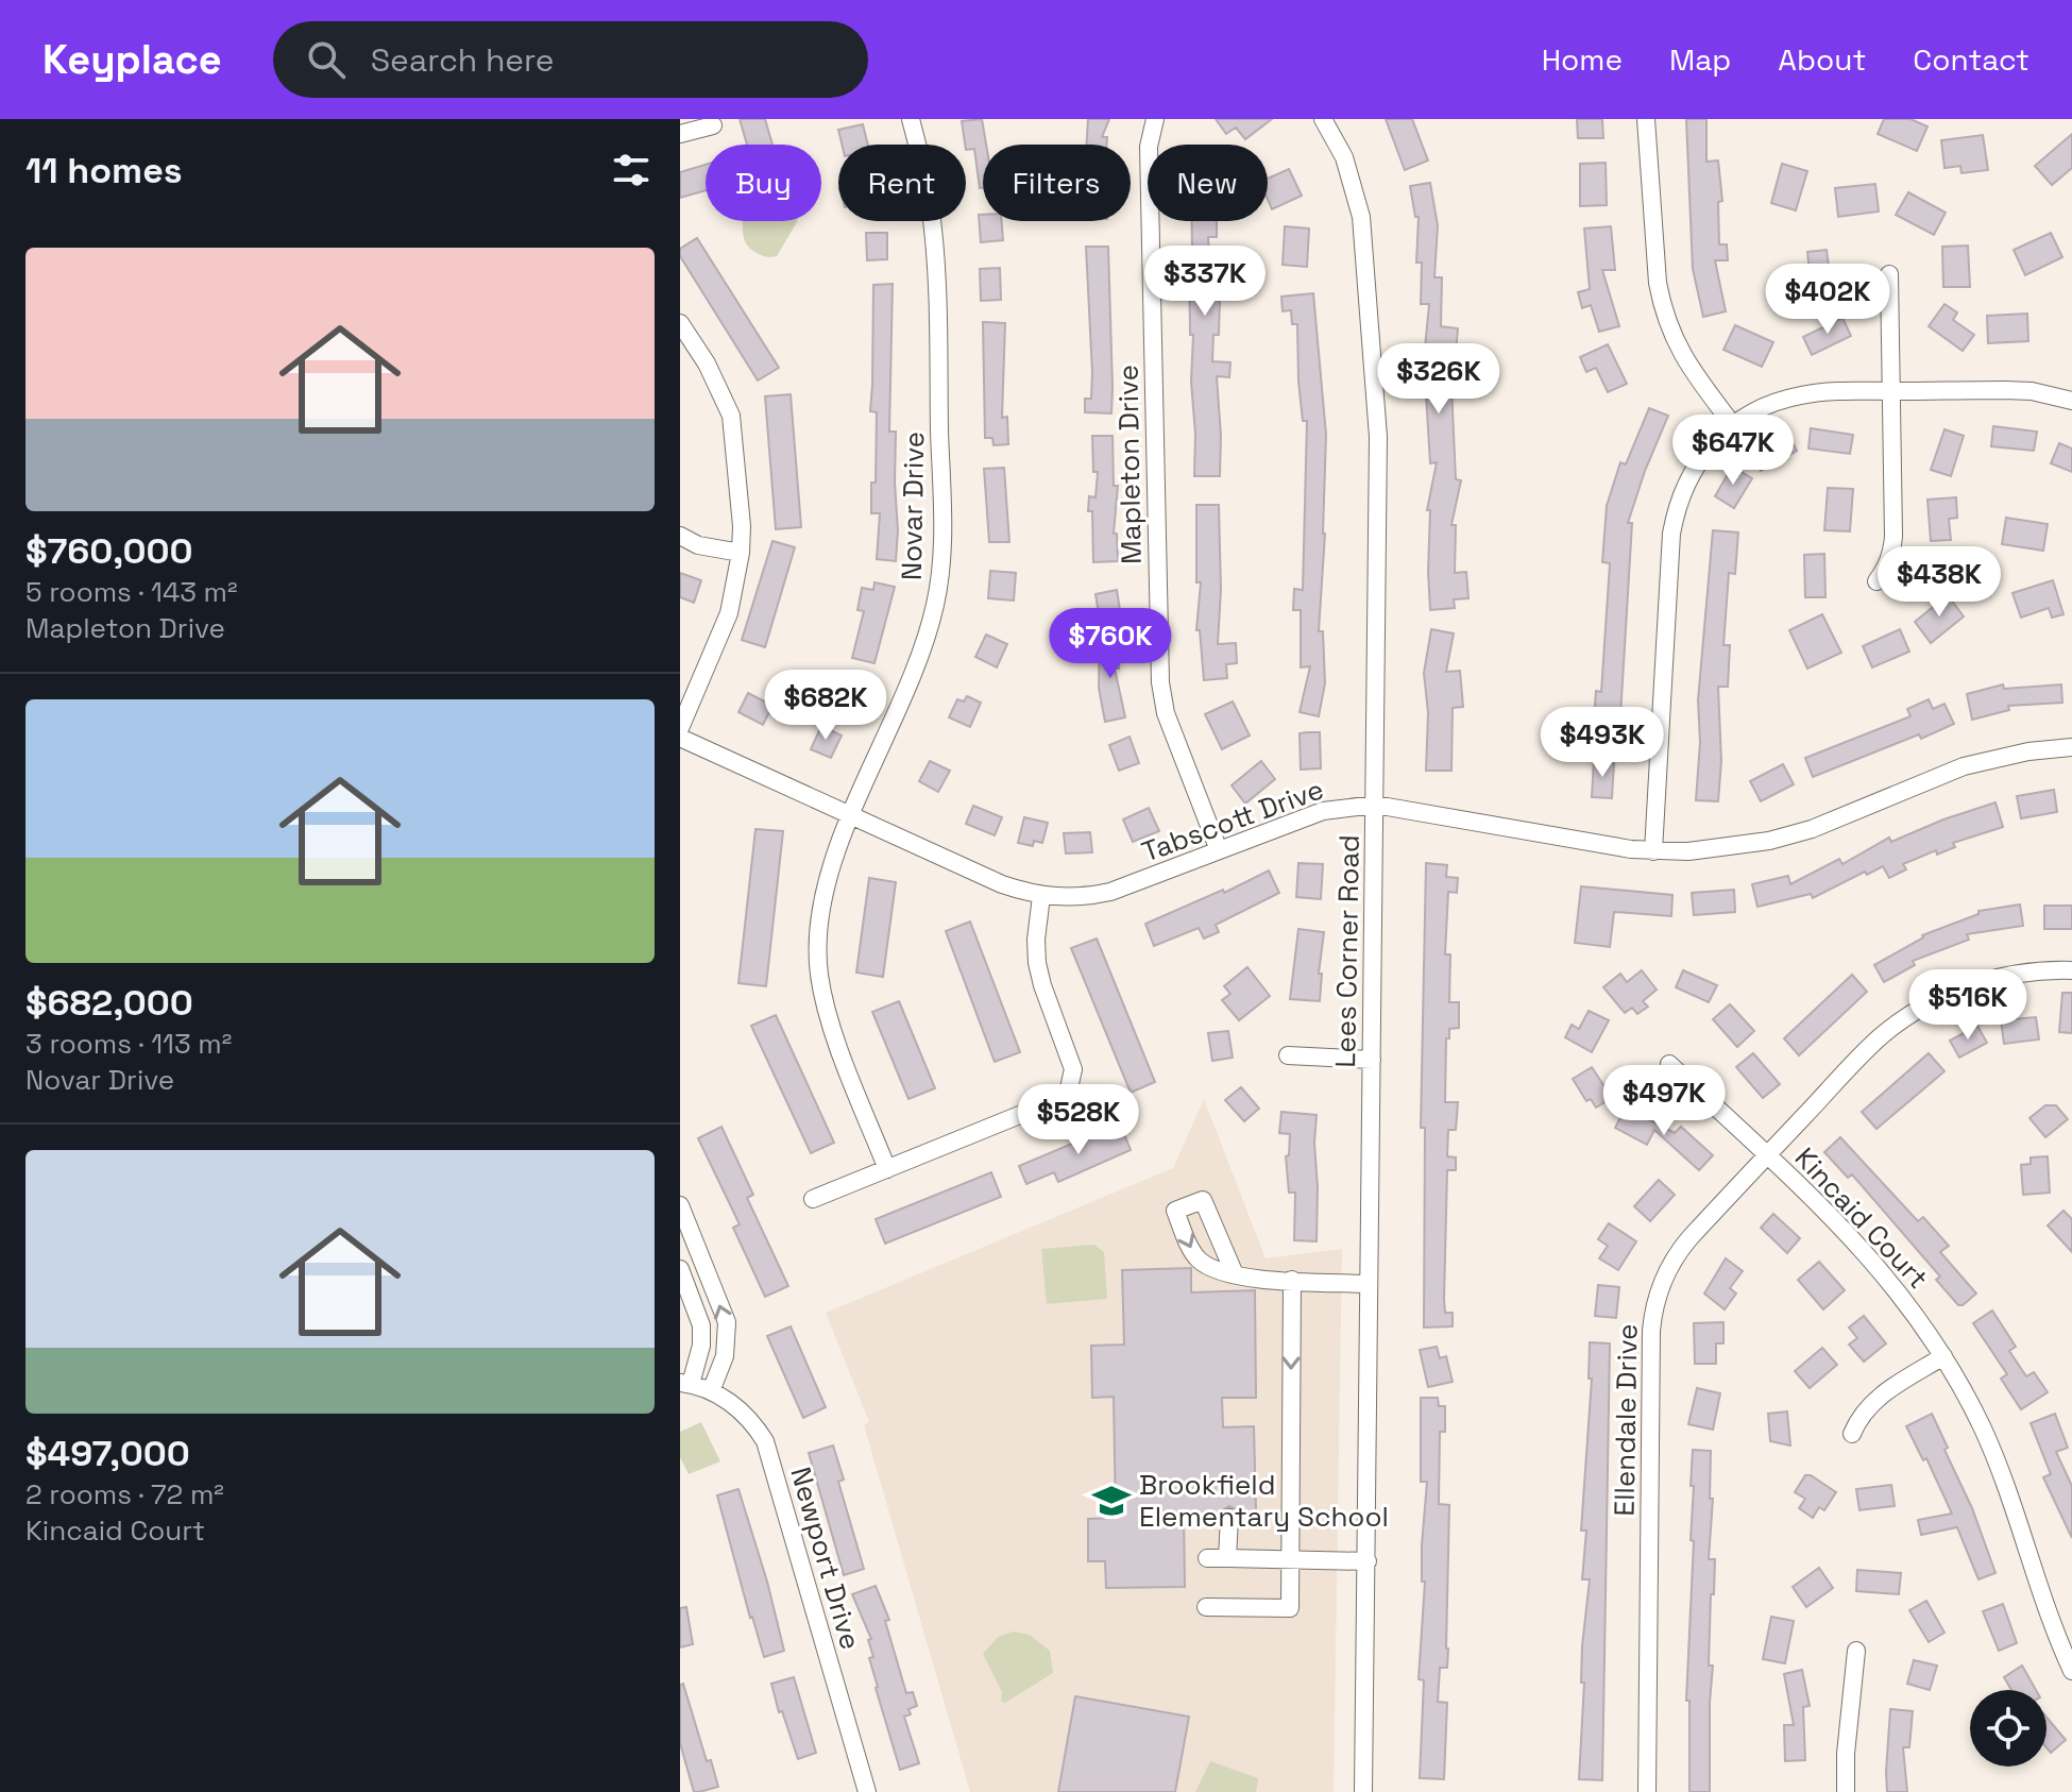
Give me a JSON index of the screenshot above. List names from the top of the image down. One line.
{"streets":{"street":["Mapleton Drive","Novar Drive","Tabscott Drive","Lees Corner Road","Kincaid Court","Ellendale Drive","Newport Drive"]},"crossings":[["Mapleton Drive","Tabscott Drive"],["Novar Drive","Tabscott Drive"],["Tabscott Drive","Lees Corner Road"],["Kincaid Court","Ellendale Drive"]],"places":{"school or university":["Brookfield Elementary School"]},"page":{"header":"Keyplace","search":"Search here","nav":["Home","Map","About","Contact"],"heading":"11 homes","chip":["Buy","Rent","Filters","New"],"list":[{"name":"$760,000","note":"5 rooms · 143 m² · Mapleton Drive"},{"name":"$682,000","note":"3 rooms · 113 m² · Novar Drive"},{"name":"$497,000","note":"2 rooms · 72 m² · Kincaid Court"}],"price":["$337K","$402K","$326K","$647K","$438K","$760K","$682K","$493K","$516K","$497K","$528K"]}}
